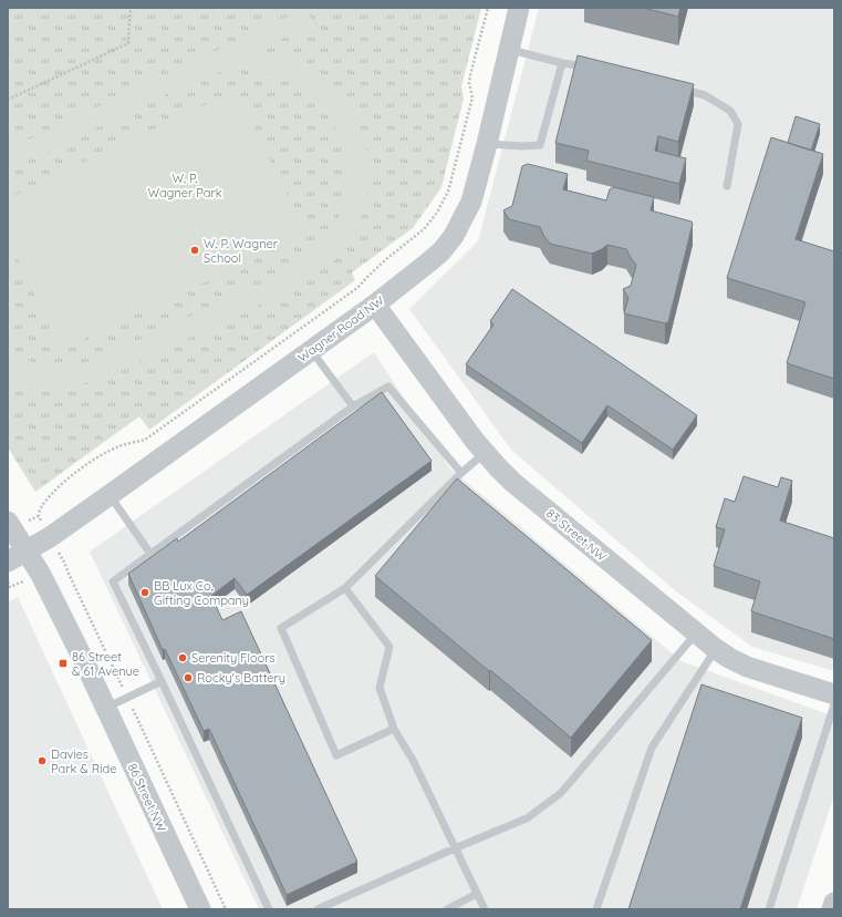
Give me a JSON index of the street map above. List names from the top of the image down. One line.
{"streets":{"street":["Wagner Road NW","83 Street NW","86 Street NW"]},"crossings":[["Wagner Road NW","83 Street NW"],["Wagner Road NW","86 Street NW"]],"parks":["W. P. Wagner Park"],"places":{"other":["W. P. Wagner School","BB Lux Co. Gifting Company","Serenity Floors","Rocky's Battery","Davies Park & Ride"],"transit":["86 Street & 61 Avenue"]}}
